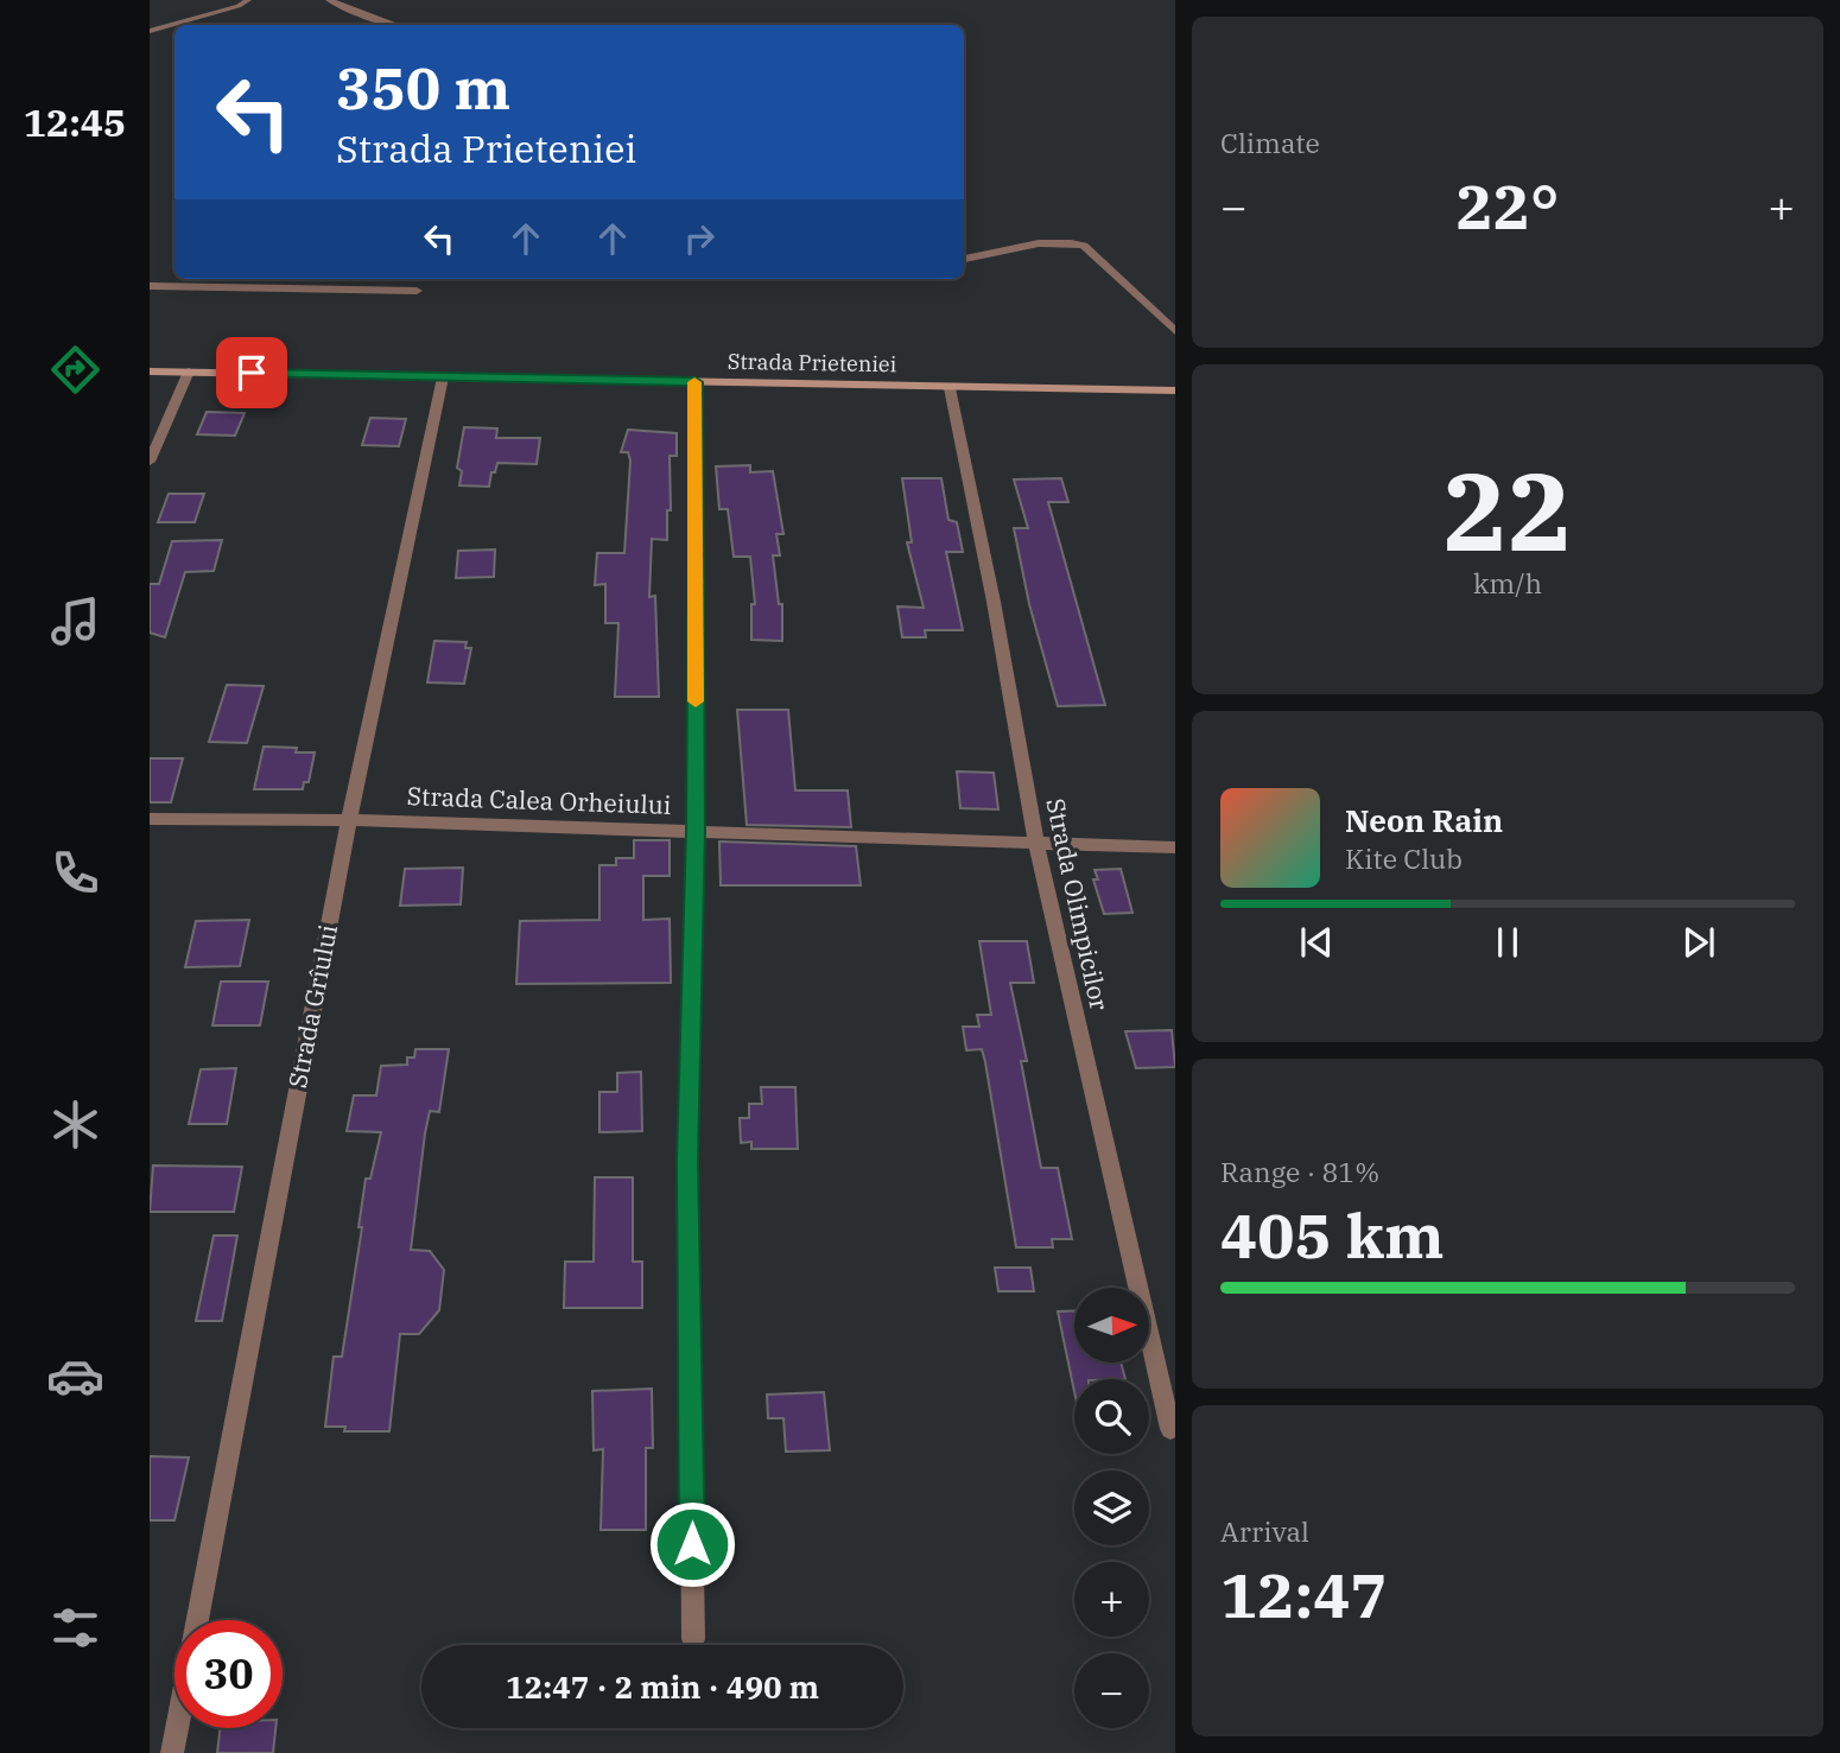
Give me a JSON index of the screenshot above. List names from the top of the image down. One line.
{"streets":{"street":["Strada Prieteniei","Strada Calea Orheiului","Strada Olimpicilor","Strada Grîului"]},"crossings":[["Strada Prieteniei","Strada Olimpicilor"],["Strada Prieteniei","Strada Grîului"],["Strada Calea Orheiului","Strada Olimpicilor"],["Strada Calea Orheiului","Strada Grîului"]],"north":"right","page":{"tabs":"12:45","tile":["Climate",["22","km/h"],["Range · 81%","405 km"],["Arrival","12:47"]],"turn":["350 m","Strada Prieteniei"],"heat":["−","22°","+"],"song":["Neon Rain","Kite Club"],"map_buttons":["+","−"],"limit":"30","trip":"12:47 · 2 min · 490 m"}}
